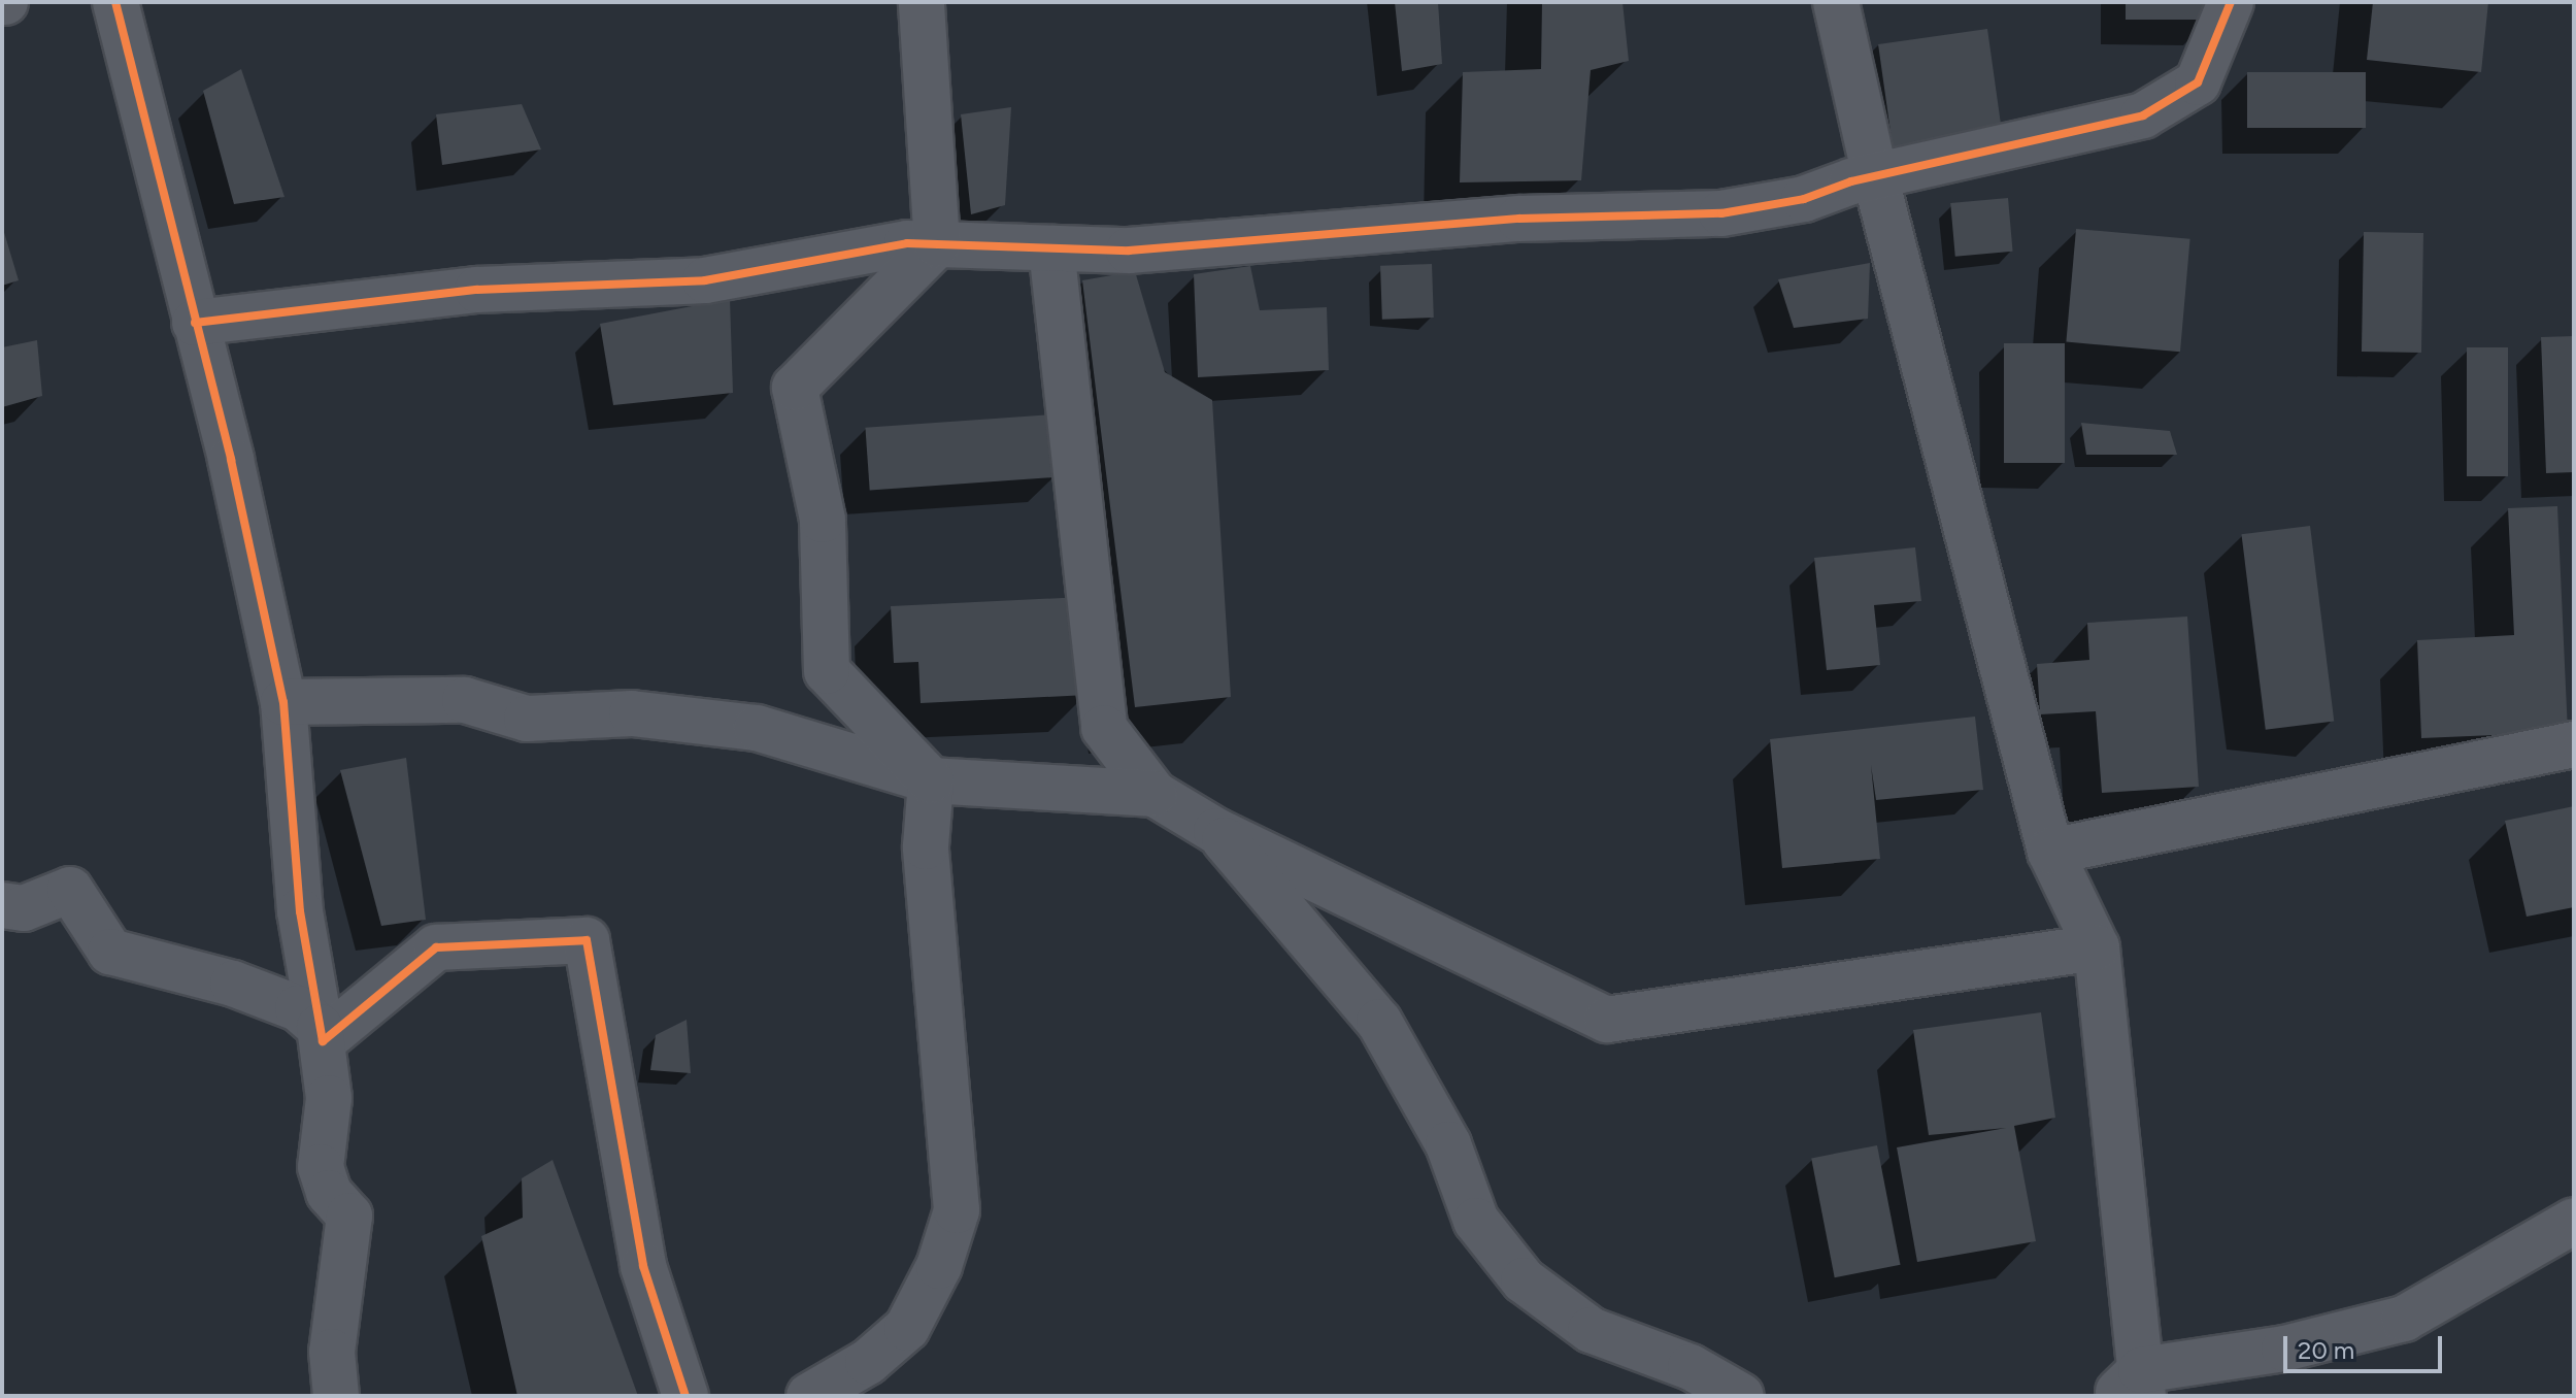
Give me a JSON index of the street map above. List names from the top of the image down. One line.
{"scale_bar":"20 m"}
